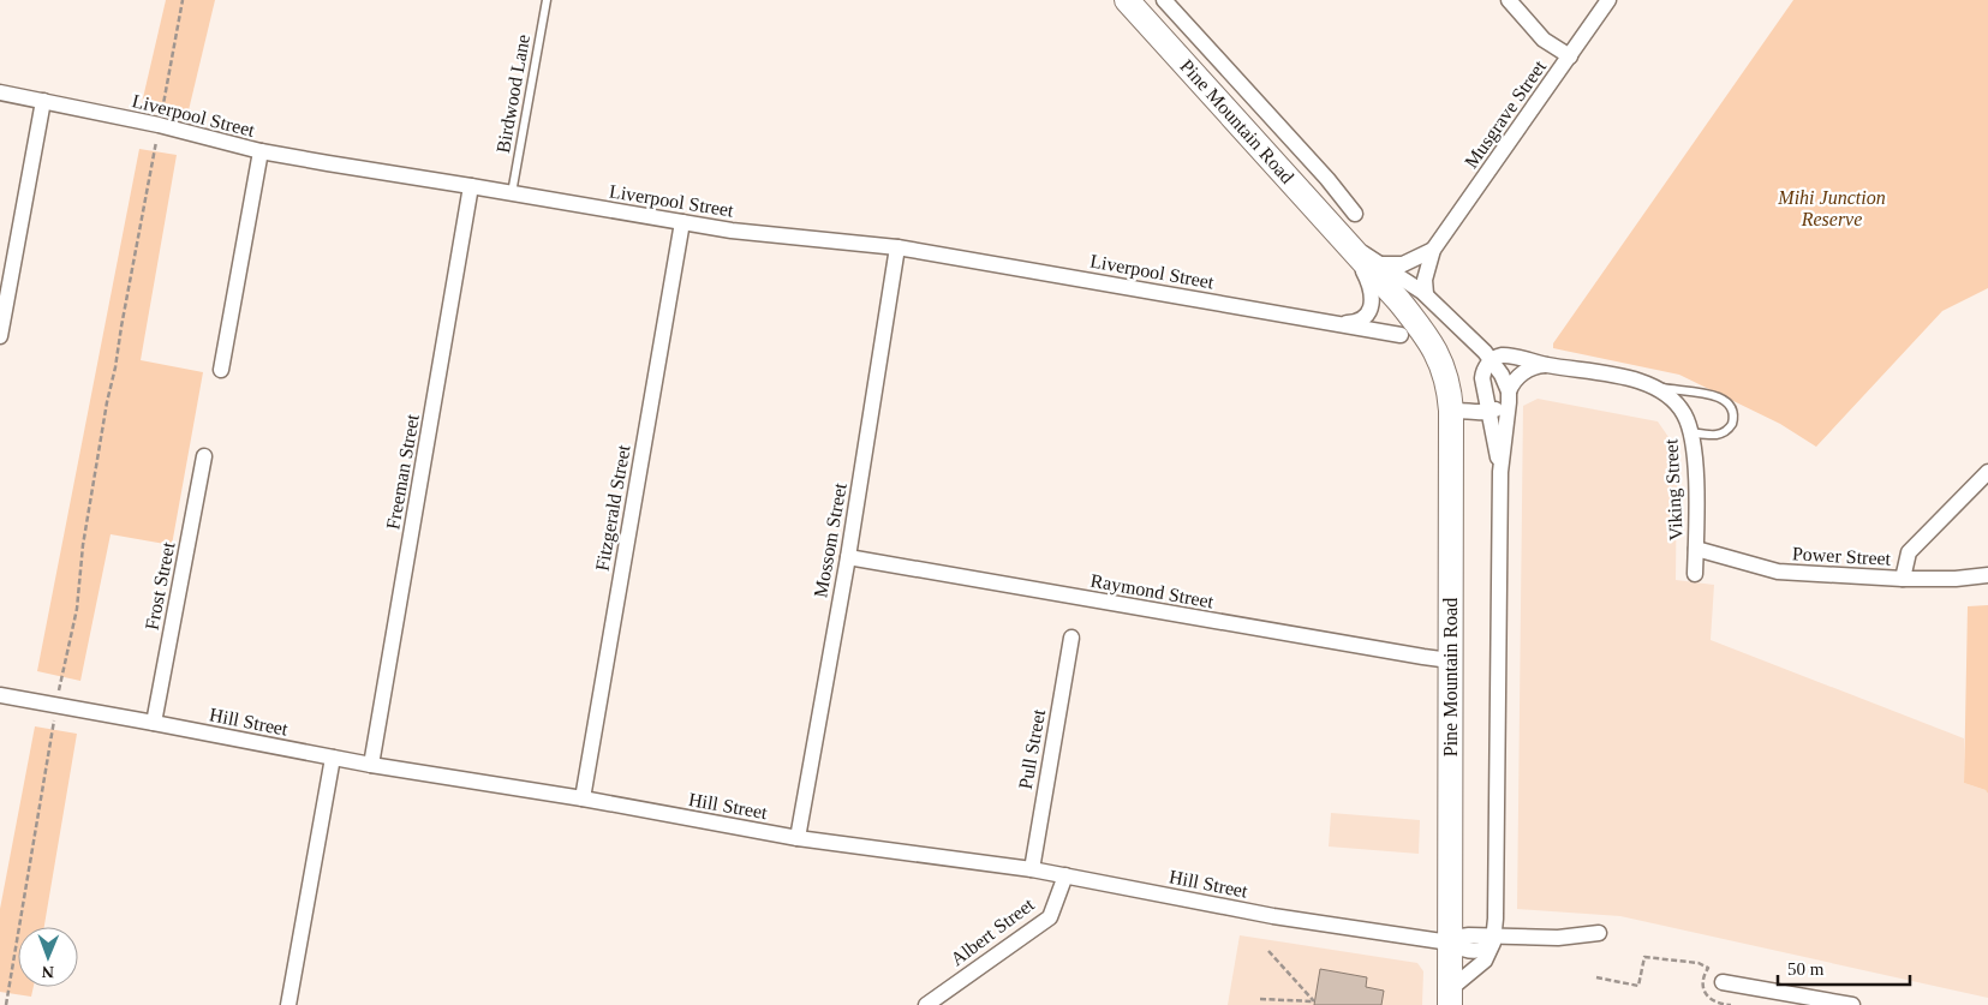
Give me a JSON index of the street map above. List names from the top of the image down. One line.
{"streets":{"main road":["Pine Mountain Road"],"street":["Musgrave Street","Liverpool Street","Freeman Street","Viking Street","Fitzgerald Street","Mossom Street","Power Street","Frost Street","Raymond Street","Hill Street","Pull Street","Albert Street"],"lane":["Birdwood Lane"]},"crossings":[["Birdwood Lane","Liverpool Street"],["Musgrave Street","Pine Mountain Road"],["Liverpool Street","Freeman Street"],["Liverpool Street","Fitzgerald Street"],["Liverpool Street","Mossom Street"],["Pine Mountain Road","Viking Street"],["Pine Mountain Road","Raymond Street"],["Pine Mountain Road","Hill Street"],["Freeman Street","Hill Street"],["Viking Street","Power Street"],["Fitzgerald Street","Hill Street"],["Mossom Street","Raymond Street"],["Mossom Street","Hill Street"],["Frost Street","Hill Street"],["Hill Street","Pull Street"],["Hill Street","Albert Street"]],"parks":["Mihi Junction Reserve"],"scale_bar":"50 m","north":"bottom"}
